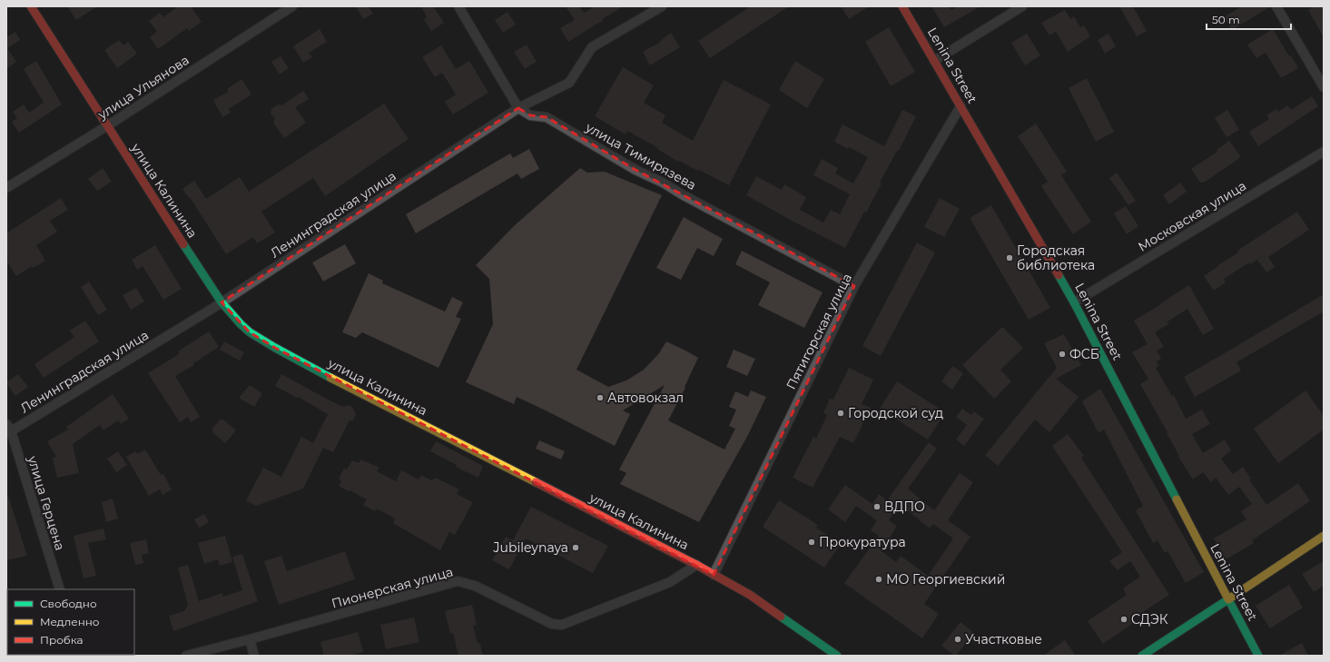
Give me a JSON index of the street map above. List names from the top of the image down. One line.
{"streets":{"main road":["Lenina Street","улица Калинина"],"street":["улица Ульянова","улица Тимирязева","Ленинградская улица","Московская улица","Пятигорская улица","улица Герцена","Пионерская улица"]},"crossings":[["Lenina Street","Московская улица"],["Lenina Street","Пятигорская улица"],["улица Ульянова","улица Калинина"],["улица Тимирязева","Ленинградская улица"],["улица Тимирязева","Пятигорская улица"],["улица Калинина","Ленинградская улица"],["улица Калинина","Пятигорская улица"],["улица Калинина","Пионерская улица"],["Ленинградская улица","улица Герцена"]],"places":["Городская библиотека","ФСБ","Автовокзал","Городской суд","ВДПО","Прокуратура","Jubileynaya","МО Георгиевский","СДЭК","Участковые"],"legend":["Свободно","Медленно","Пробка"],"scale_bar":"50 m"}
